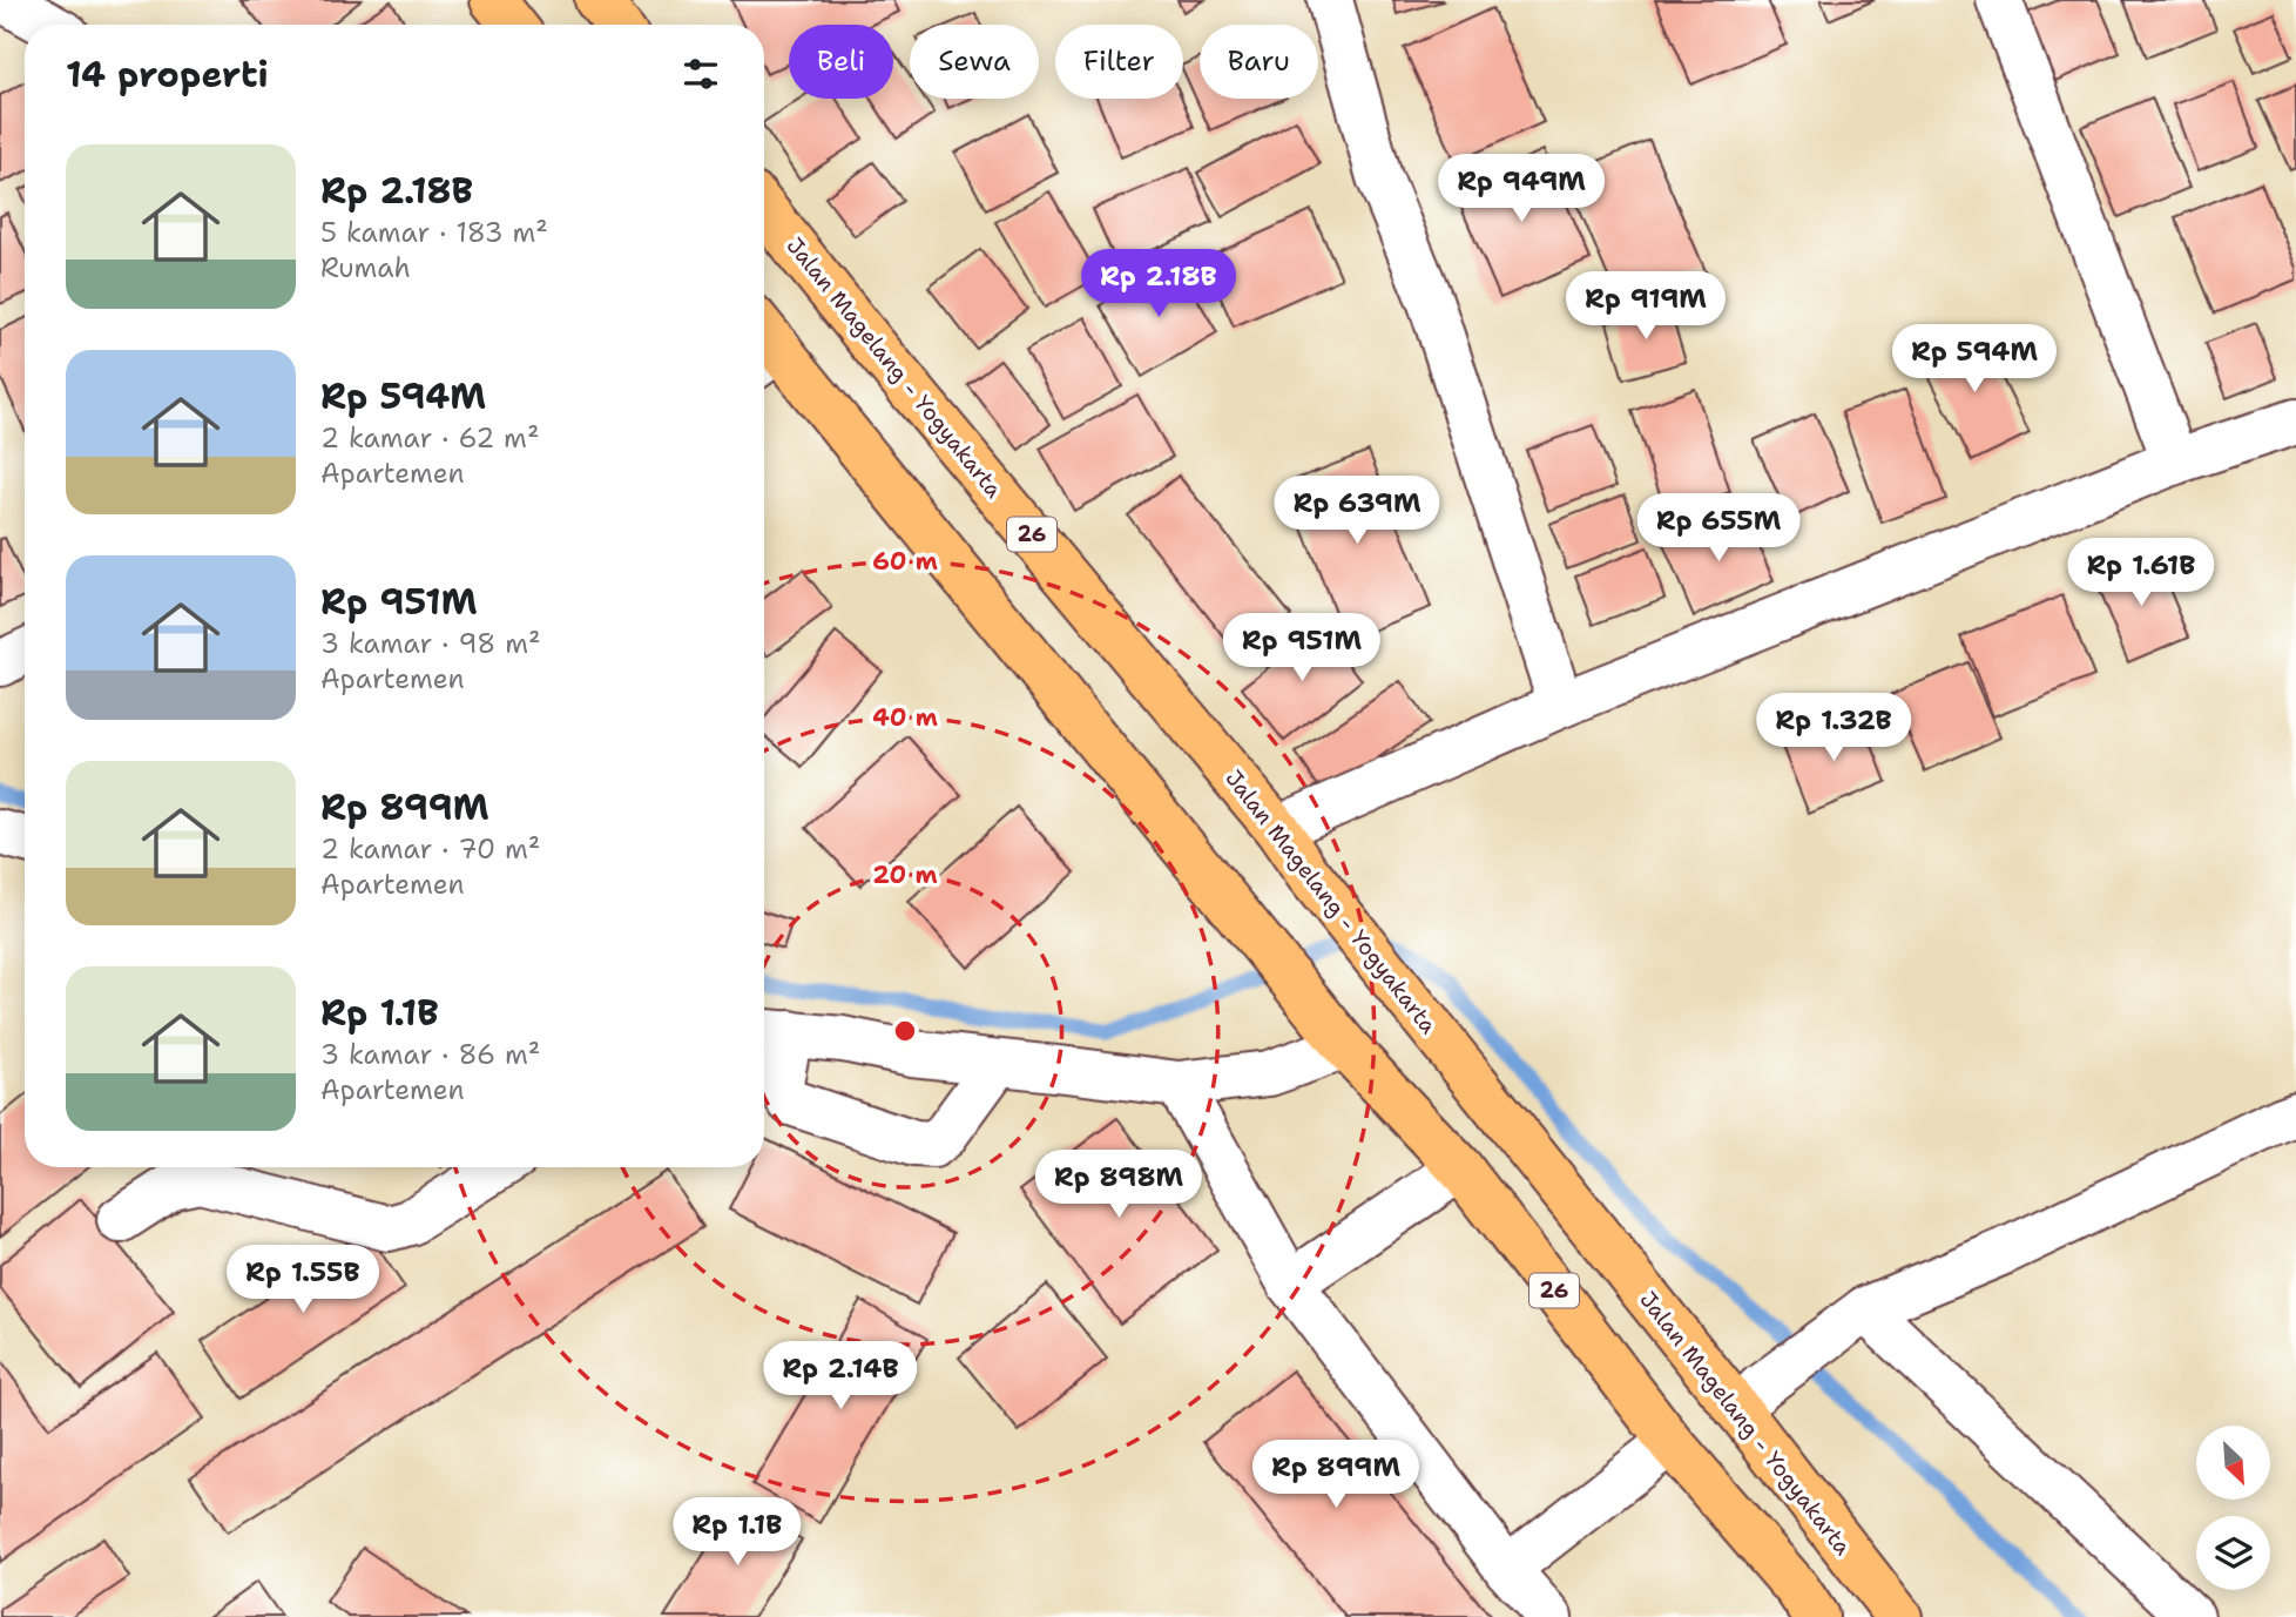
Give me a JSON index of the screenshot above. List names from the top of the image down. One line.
{"streets":{"highway":["Jalan Magelang - Yogyakarta","26"]},"north":"bottom right","page":{"chip":["Beli","Sewa","Filter","Baru"],"heading":"14 properti","list":[{"name":"Rp 2.18B","note":"5 kamar · 183 m² · Rumah"},{"name":"Rp 594M","note":"2 kamar · 62 m² · Apartemen"},{"name":"Rp 951M","note":"3 kamar · 98 m² · Apartemen"},{"name":"Rp 899M","note":"2 kamar · 70 m² · Apartemen"},{"name":"Rp 1.1B","note":"3 kamar · 86 m² · Apartemen"}],"price":["Rp 949M","Rp 2.18B","Rp 919M","Rp 594M","Rp 639M","Rp 655M","Rp 1.61B","Rp 951M","Rp 1.32B","Rp 898M","Rp 1.55B","Rp 2.14B","Rp 899M","Rp 1.1B"]},"rings":["60 m","40 m","20 m"]}
